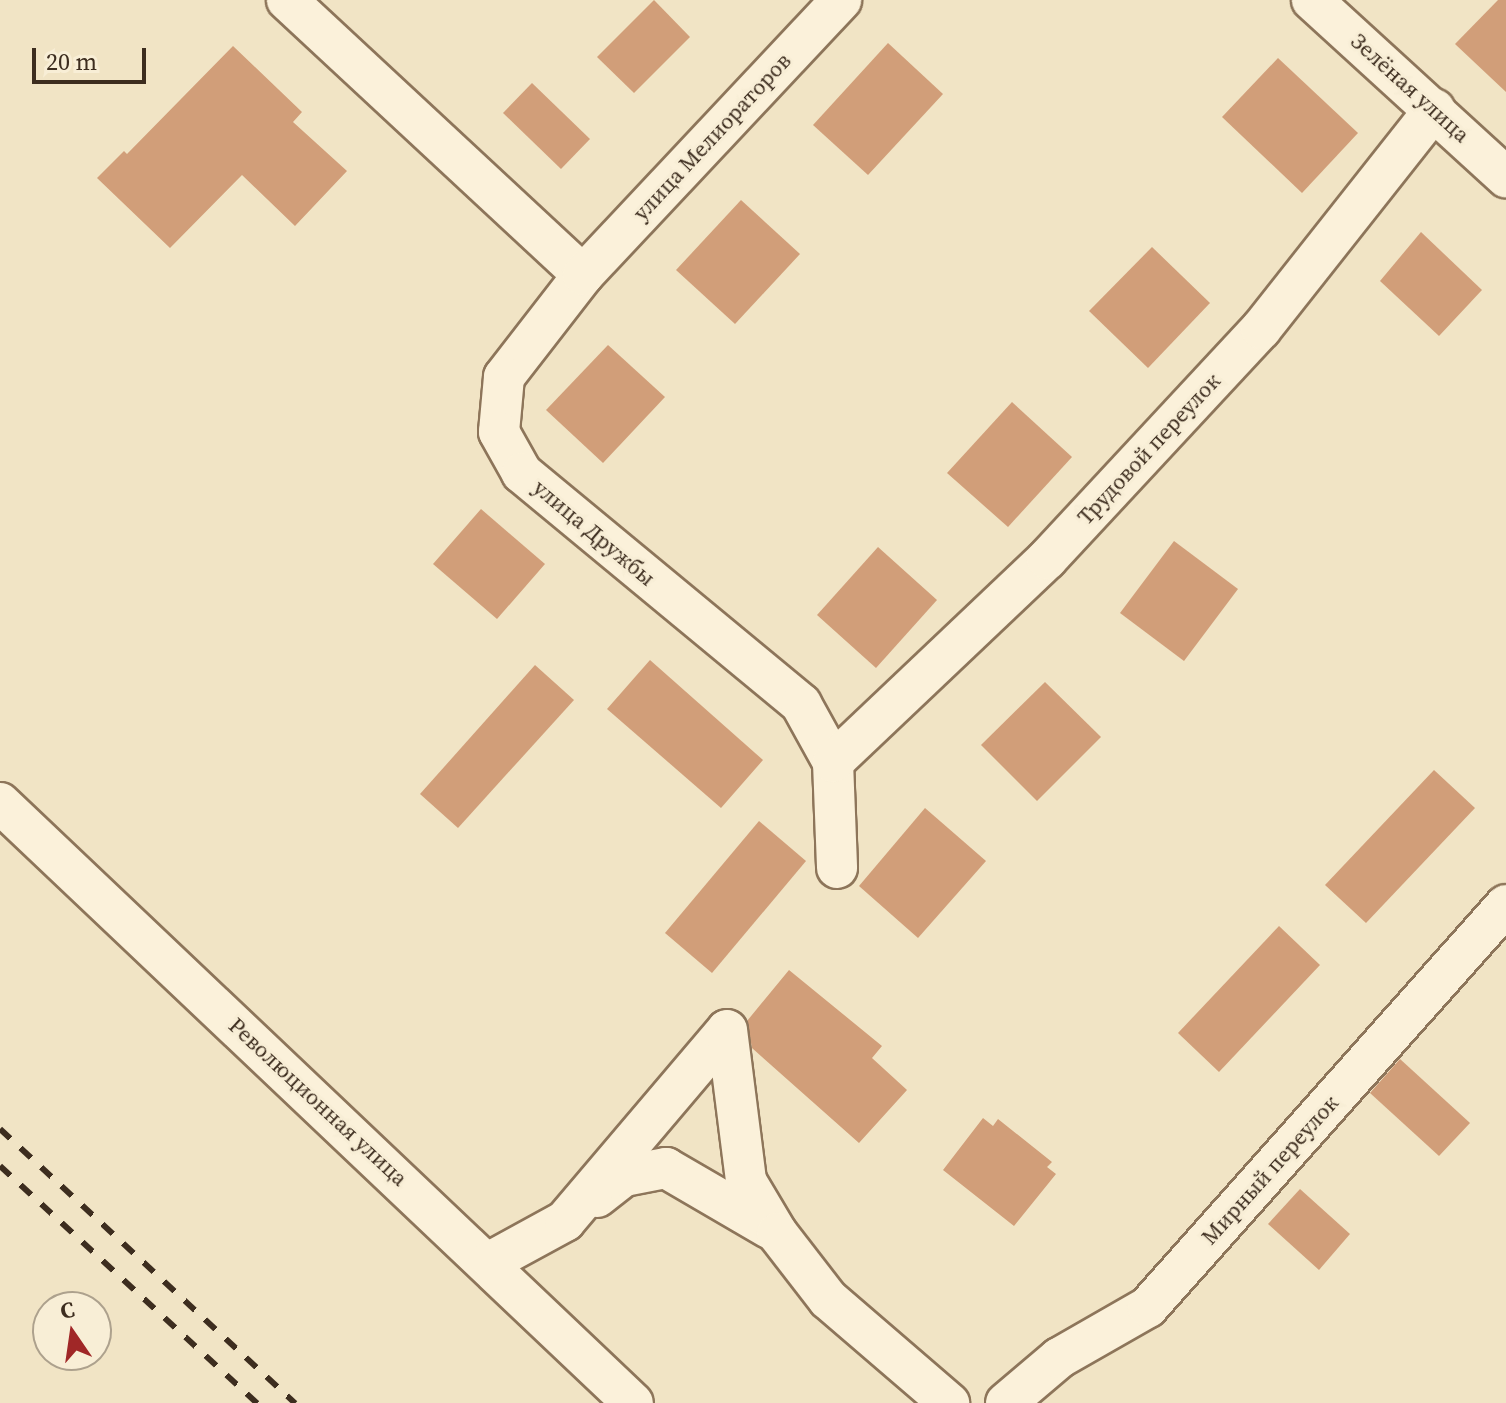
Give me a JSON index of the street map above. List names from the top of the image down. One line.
{"streets":{"street":["Зелёная улица","улица Мелиораторов","Трудовой переулок","улица Дружбы","Революционная улица","Мирный переулок"]},"crossings":[["Зелёная улица","Трудовой переулок"],["улица Мелиораторов","улица Дружбы"],["Трудовой переулок","улица Дружбы"]],"scale_bar":"20 m","north":"top"}
